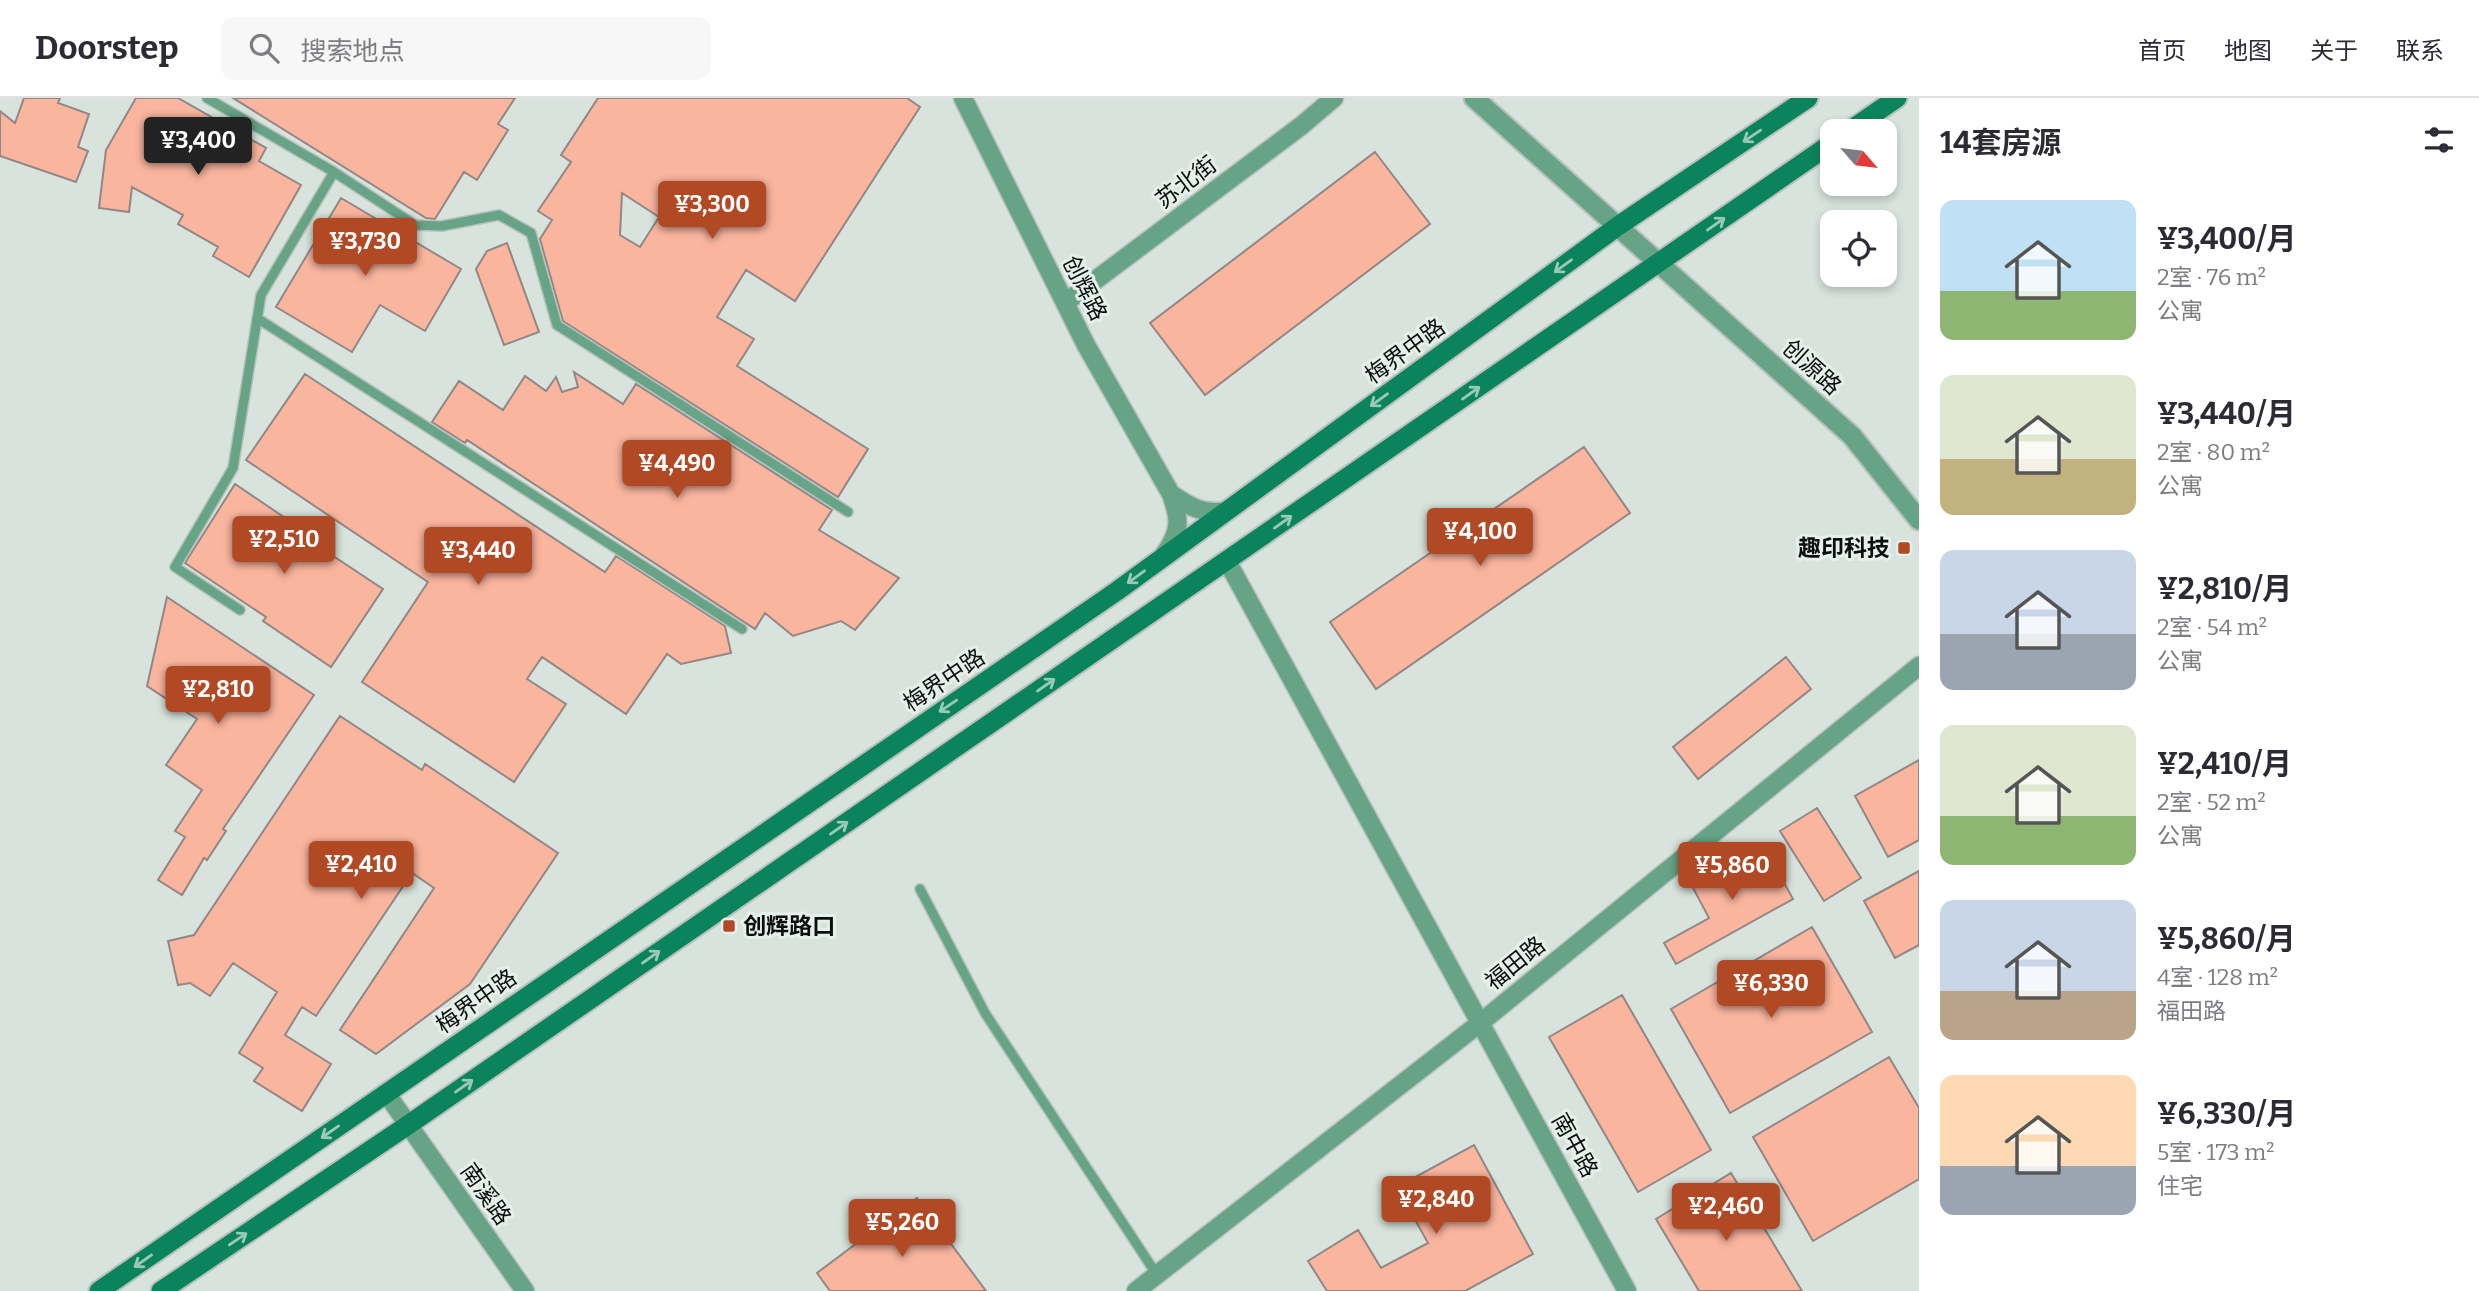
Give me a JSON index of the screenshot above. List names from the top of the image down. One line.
{"streets":{"main road":["梅界中路"],"street":["苏北街","创辉路","创源路","福田路","南中路","南溪路"]},"crossings":[["苏北街","创辉路"],["梅界中路","创源路"],["梅界中路","南溪路"],["福田路","南中路"]],"places":{"transit":["趣印科技","创辉路口"]},"north":"bottom right","page":{"header":"Doorstep","search":"搜索地点","nav":["首页","地图","关于","联系"],"heading":"14套房源","price":["¥3,400","¥3,300","¥3,730","¥4,490","¥4,100","¥2,510","¥3,440","¥2,810","¥2,410","¥5,860","¥6,330","¥2,840","¥2,460","¥5,260"],"list":[{"name":"¥3,400/月","note":"2室 · 76 m² · 公寓"},{"name":"¥3,440/月","note":"2室 · 80 m² · 公寓"},{"name":"¥2,810/月","note":"2室 · 54 m² · 公寓"},{"name":"¥2,410/月","note":"2室 · 52 m² · 公寓"},{"name":"¥5,860/月","note":"4室 · 128 m² · 福田路"},{"name":"¥6,330/月","note":"5室 · 173 m² · 住宅"}]}}
